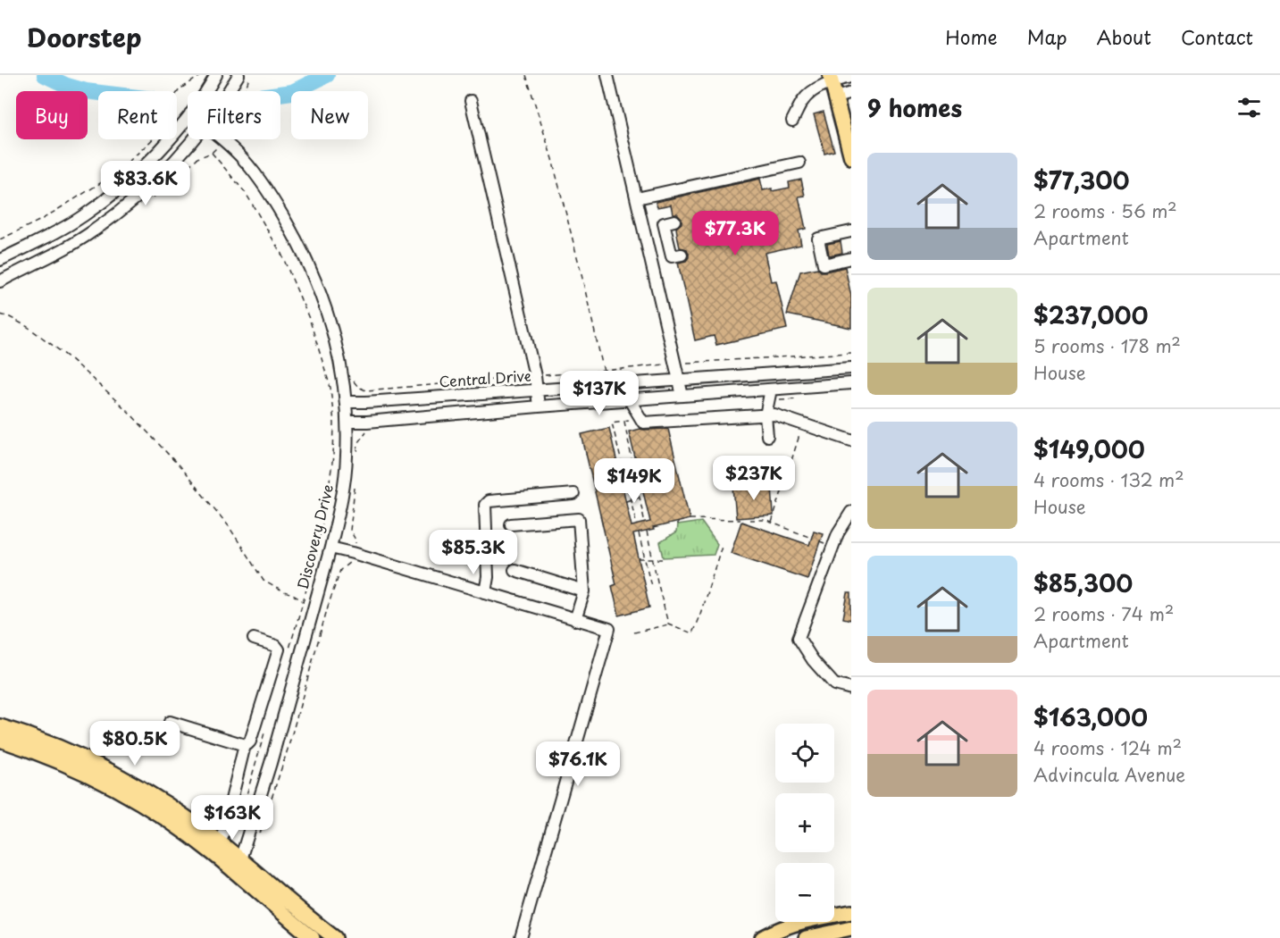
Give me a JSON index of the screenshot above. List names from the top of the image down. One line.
{"streets":{"street":["Central Drive","Discovery Drive"]},"crossings":[["Central Drive","Discovery Drive"]],"page":{"header":"Doorstep","nav":["Home","Map","About","Contact"],"heading":"9 homes","chip":["Buy","Rent","Filters","New"],"list":[{"name":"$77,300","note":"2 rooms · 56 m² · Apartment"},{"name":"$237,000","note":"5 rooms · 178 m² · House"},{"name":"$149,000","note":"4 rooms · 132 m² · House"},{"name":"$85,300","note":"2 rooms · 74 m² · Apartment"},{"name":"$163,000","note":"4 rooms · 124 m² · Advincula Avenue"}],"price":["$83.6K","$77.3K","$137K","$237K","$149K","$85.3K","$80.5K","$76.1K","$163K"],"map_buttons":["+","−"]}}
